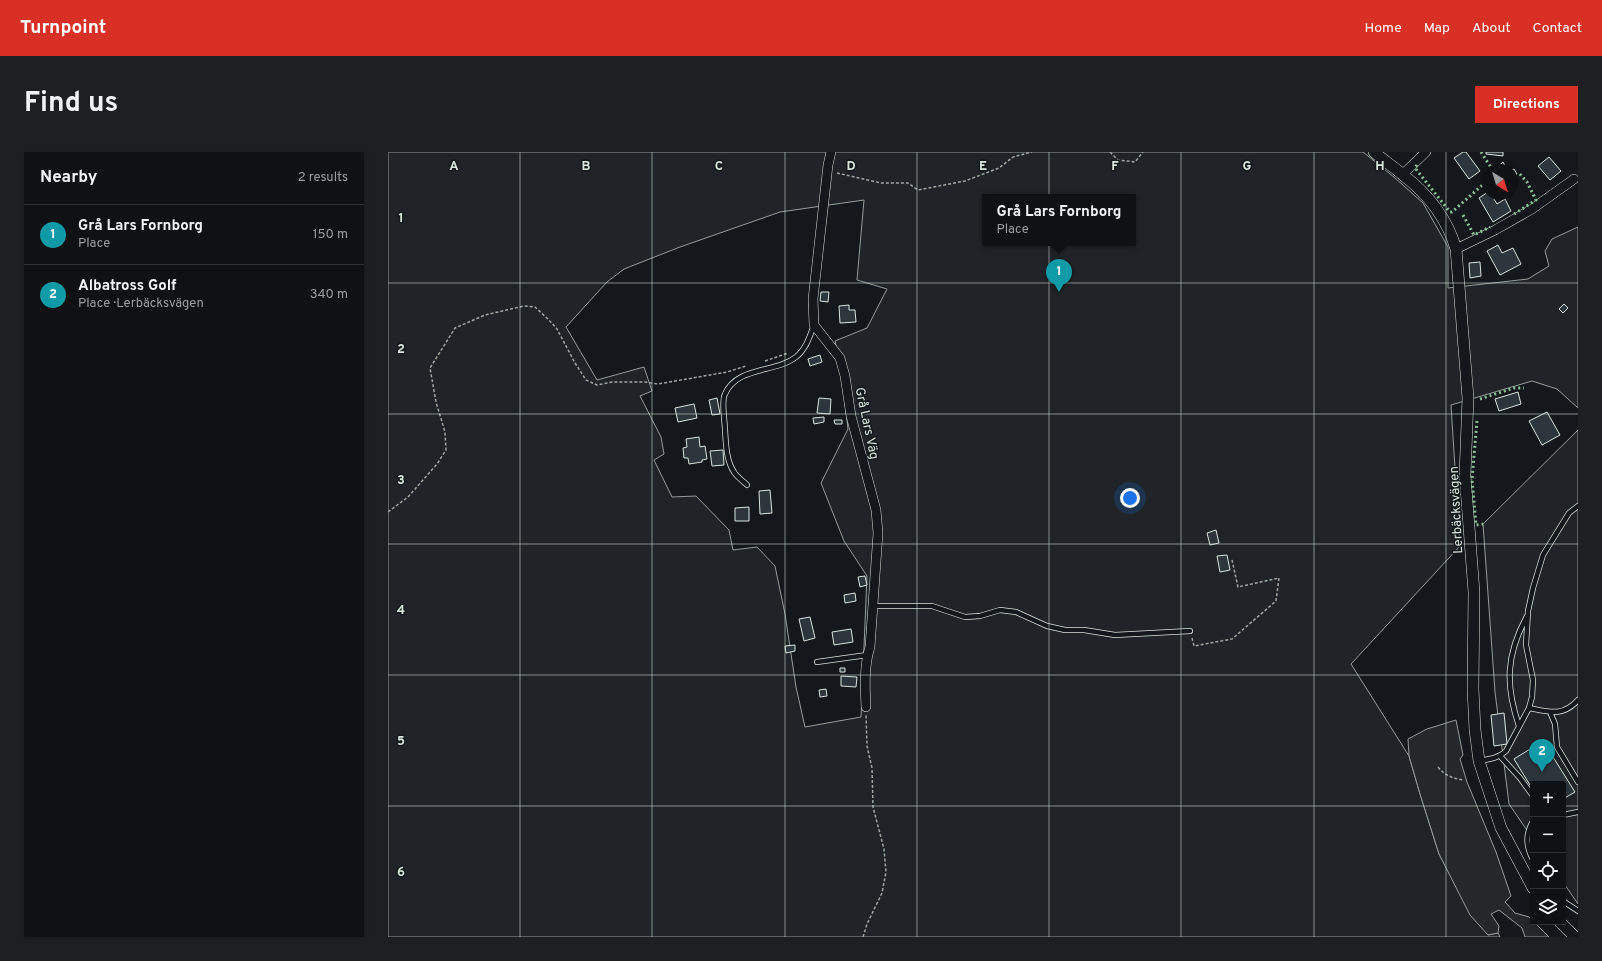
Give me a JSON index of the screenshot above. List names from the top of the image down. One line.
{"streets":{"street":["Grå Lars Väg","Lerbäcksvägen"]},"north":"bottom right","page":{"header":"Turnpoint","nav":["Home","Map","About","Contact"],"title":"Find us","buttons":"Directions","heading":["Nearby","2 results"],"popup":["Grå Lars Fornborg","Place"],"list":[{"mark":"1","name":"Grå Lars Fornborg","note":"Place","value":"150 m"},{"mark":"2","name":"Albatross Golf","note":"Place · Lerbäcksvägen","value":"340 m"}],"pins":["1","2"],"map_buttons":["+","−"]},"grid":{"columns":["A","B","C","D","E","F","G","H"],"rows":["1","2","3","4","5","6"]}}
